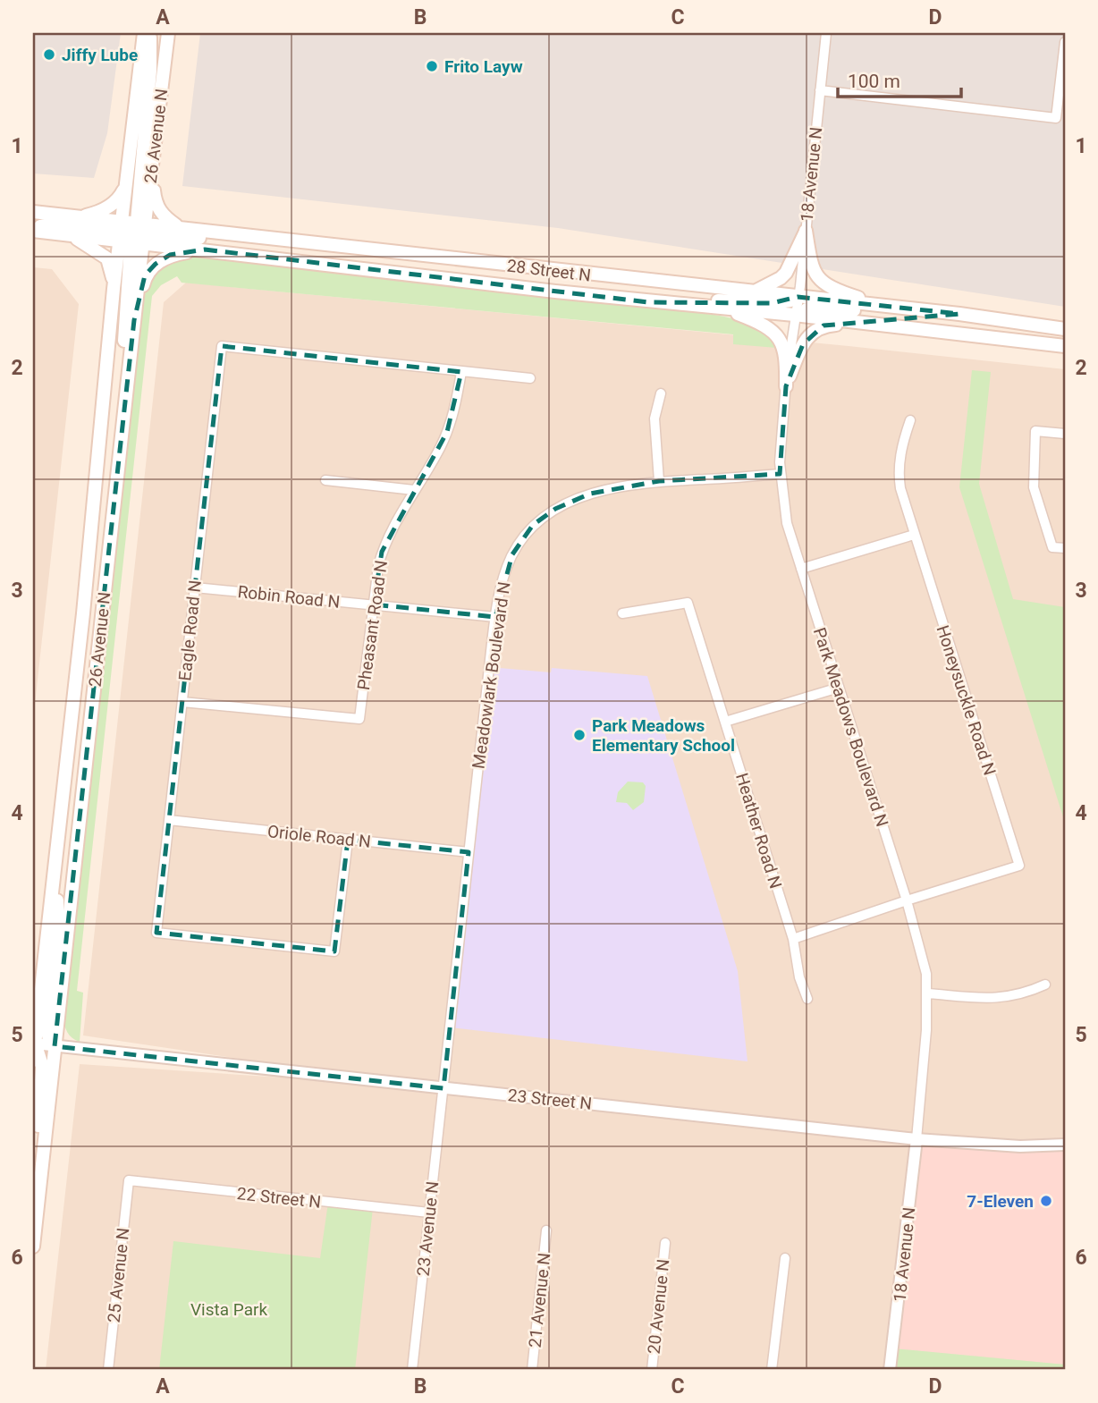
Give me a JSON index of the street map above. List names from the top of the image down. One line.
{"streets":{"main road":["26 Avenue N","28 Street N"],"street":["18 Avenue N","Robin Road N","Pheasant Road N","Eagle Road N","Meadowlark Boulevard N","Honeysuckle Road N","Park Meadows Boulevard N","Heather Road N","Oriole Road N","23 Street N","22 Street N","23 Avenue N","25 Avenue N","21 Avenue N","20 Avenue N"]},"crossings":[["26 Avenue N","28 Street N"],["26 Avenue N","23 Street N"],["18 Avenue N","28 Street N"],["18 Avenue N","Park Meadows Boulevard N"],["18 Avenue N","23 Street N"],["28 Street N","Park Meadows Boulevard N"],["Robin Road N","Pheasant Road N"],["Robin Road N","Eagle Road N"],["Robin Road N","Meadowlark Boulevard N"],["Pheasant Road N","Eagle Road N"],["Eagle Road N","Oriole Road N"],["Meadowlark Boulevard N","Park Meadows Boulevard N"],["Meadowlark Boulevard N","Oriole Road N"],["Meadowlark Boulevard N","23 Street N"],["Meadowlark Boulevard N","23 Avenue N"],["Honeysuckle Road N","Park Meadows Boulevard N"],["Park Meadows Boulevard N","23 Street N"],["23 Street N","23 Avenue N"],["22 Street N","23 Avenue N"],["22 Street N","25 Avenue N"]],"parks":["Vista Park"],"places":["Jiffy Lube","Frito Layw","Park Meadows Elementary School","7-Eleven"],"scale_bar":"100 m","grid":{"columns":["A","B","C","D"],"rows":["1","2","3","4","5","6"]}}
